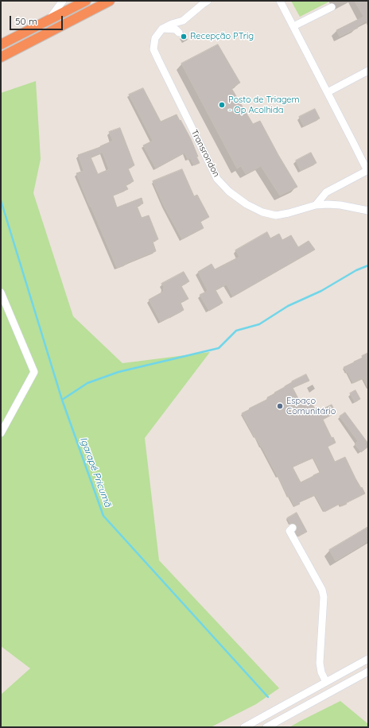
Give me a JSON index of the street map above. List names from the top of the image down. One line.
{"streets":{"street":["Transrondon"]},"water":["Igarapé Pricumã"],"places":["Recepção PTrig","Posto de Triagem - Op Acolhida","Espaço Comunitário"],"scale_bar":"50 m"}
